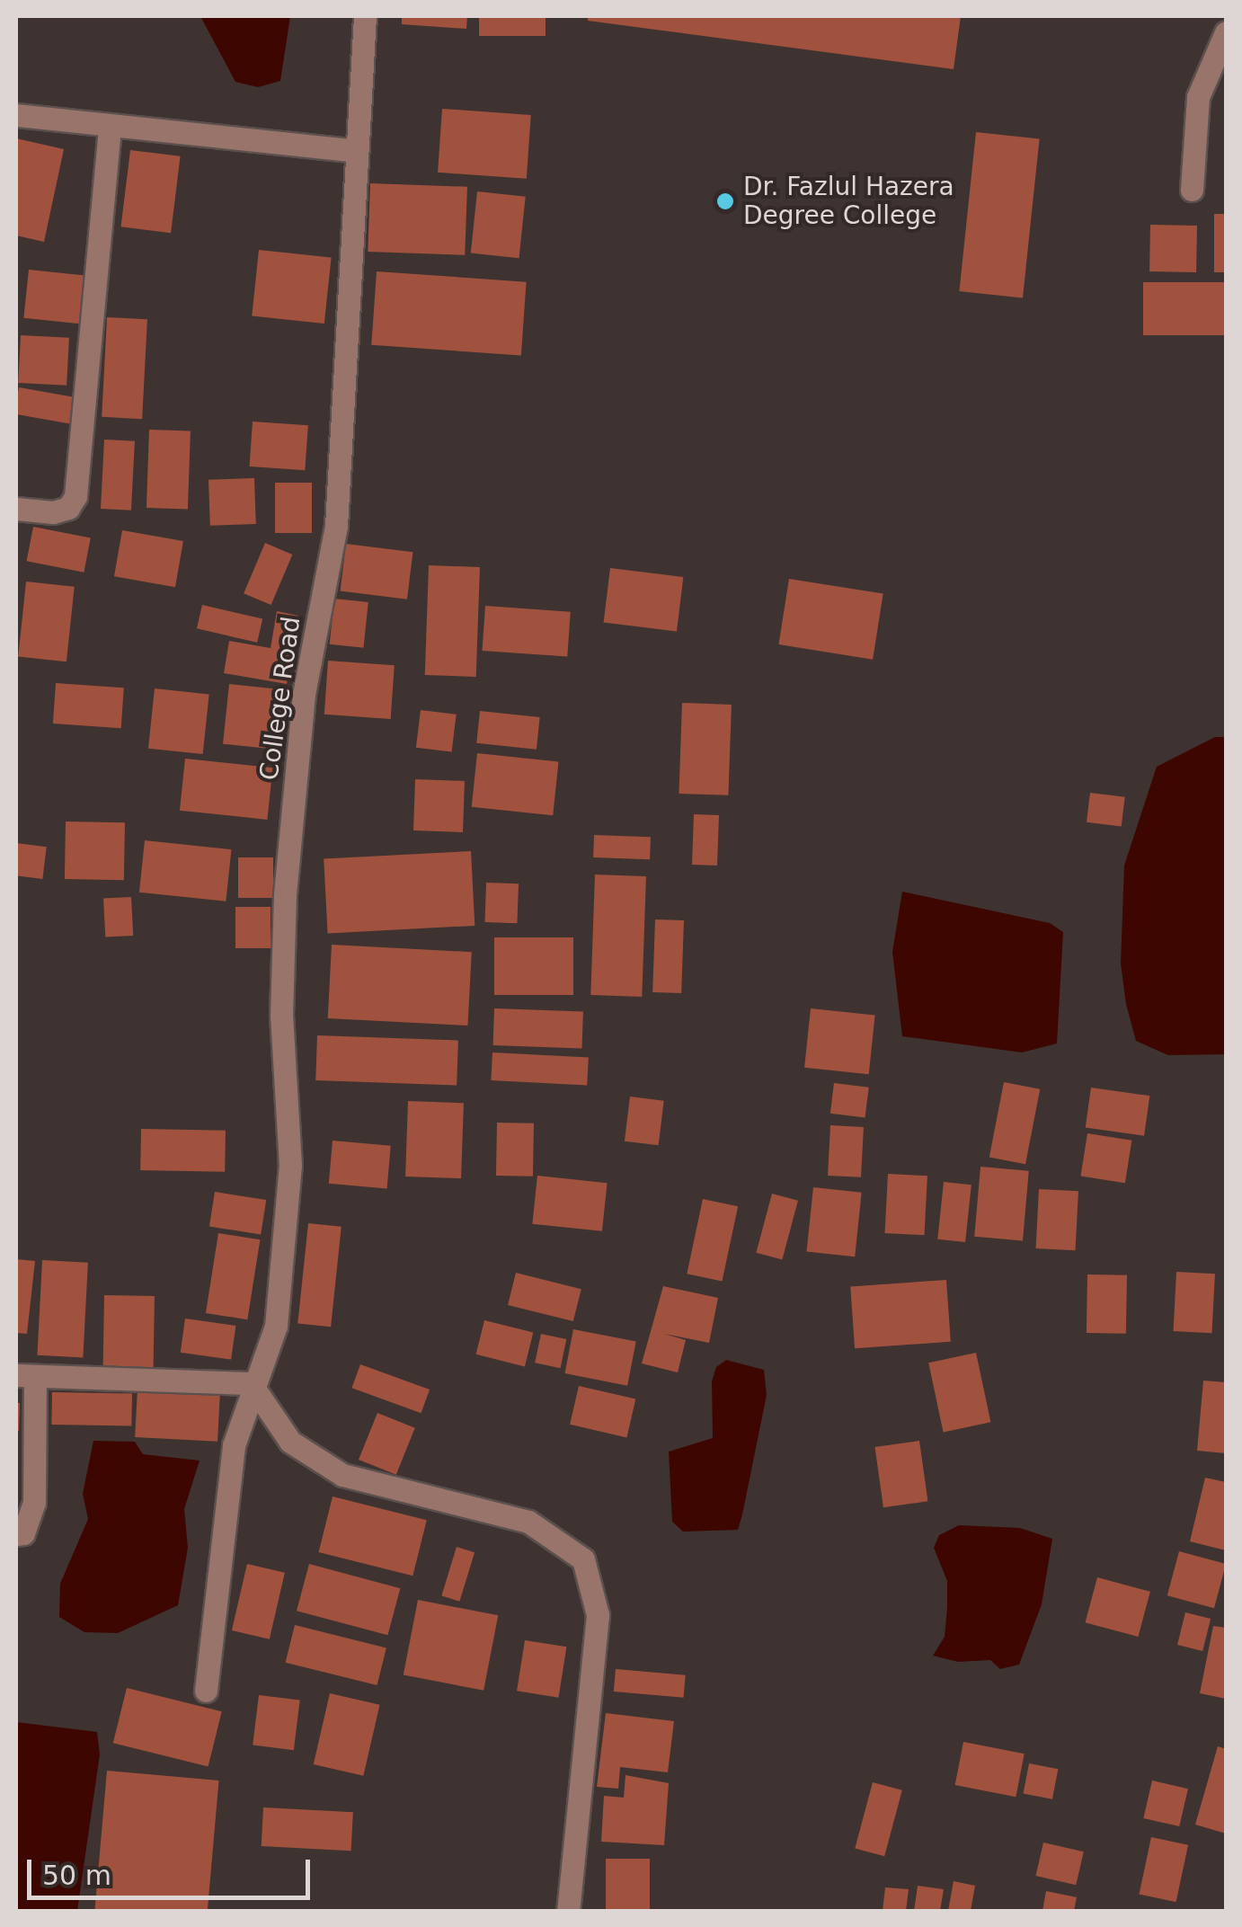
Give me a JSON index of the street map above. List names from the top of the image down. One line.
{"streets":{"street":["College Road"]},"places":["Dr. Fazlul Hazera Degree College"],"scale_bar":"50 m"}
